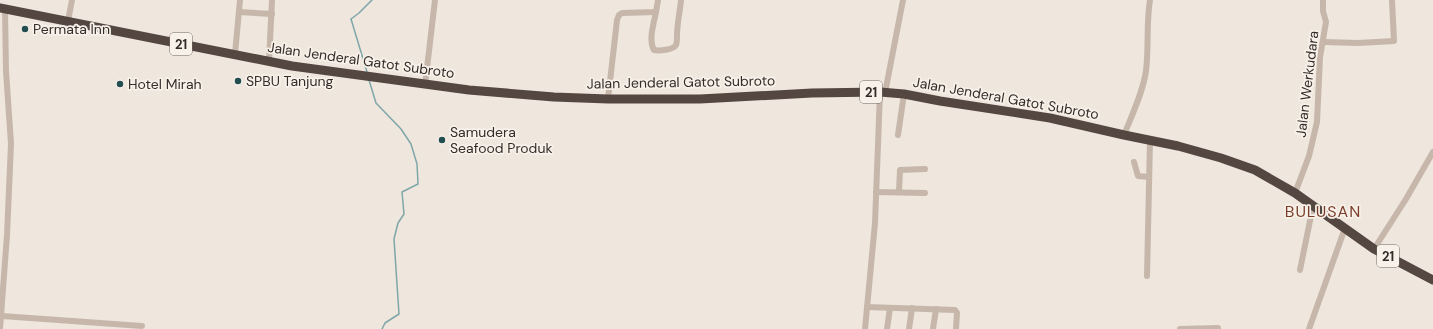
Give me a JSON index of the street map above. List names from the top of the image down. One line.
{"streets":{"highway":["21","Jalan Jenderal Gatot Subroto"],"street":["Jalan Werkudara"]},"crossings":[["21","Jalan Jenderal Gatot Subroto"],["Jalan Jenderal Gatot Subroto","Jalan Werkudara"]],"districts":["BULUSAN"],"places":["Permata Inn","SPBU Tanjung","Hotel Mirah","Samudera Seafood Produk"]}
